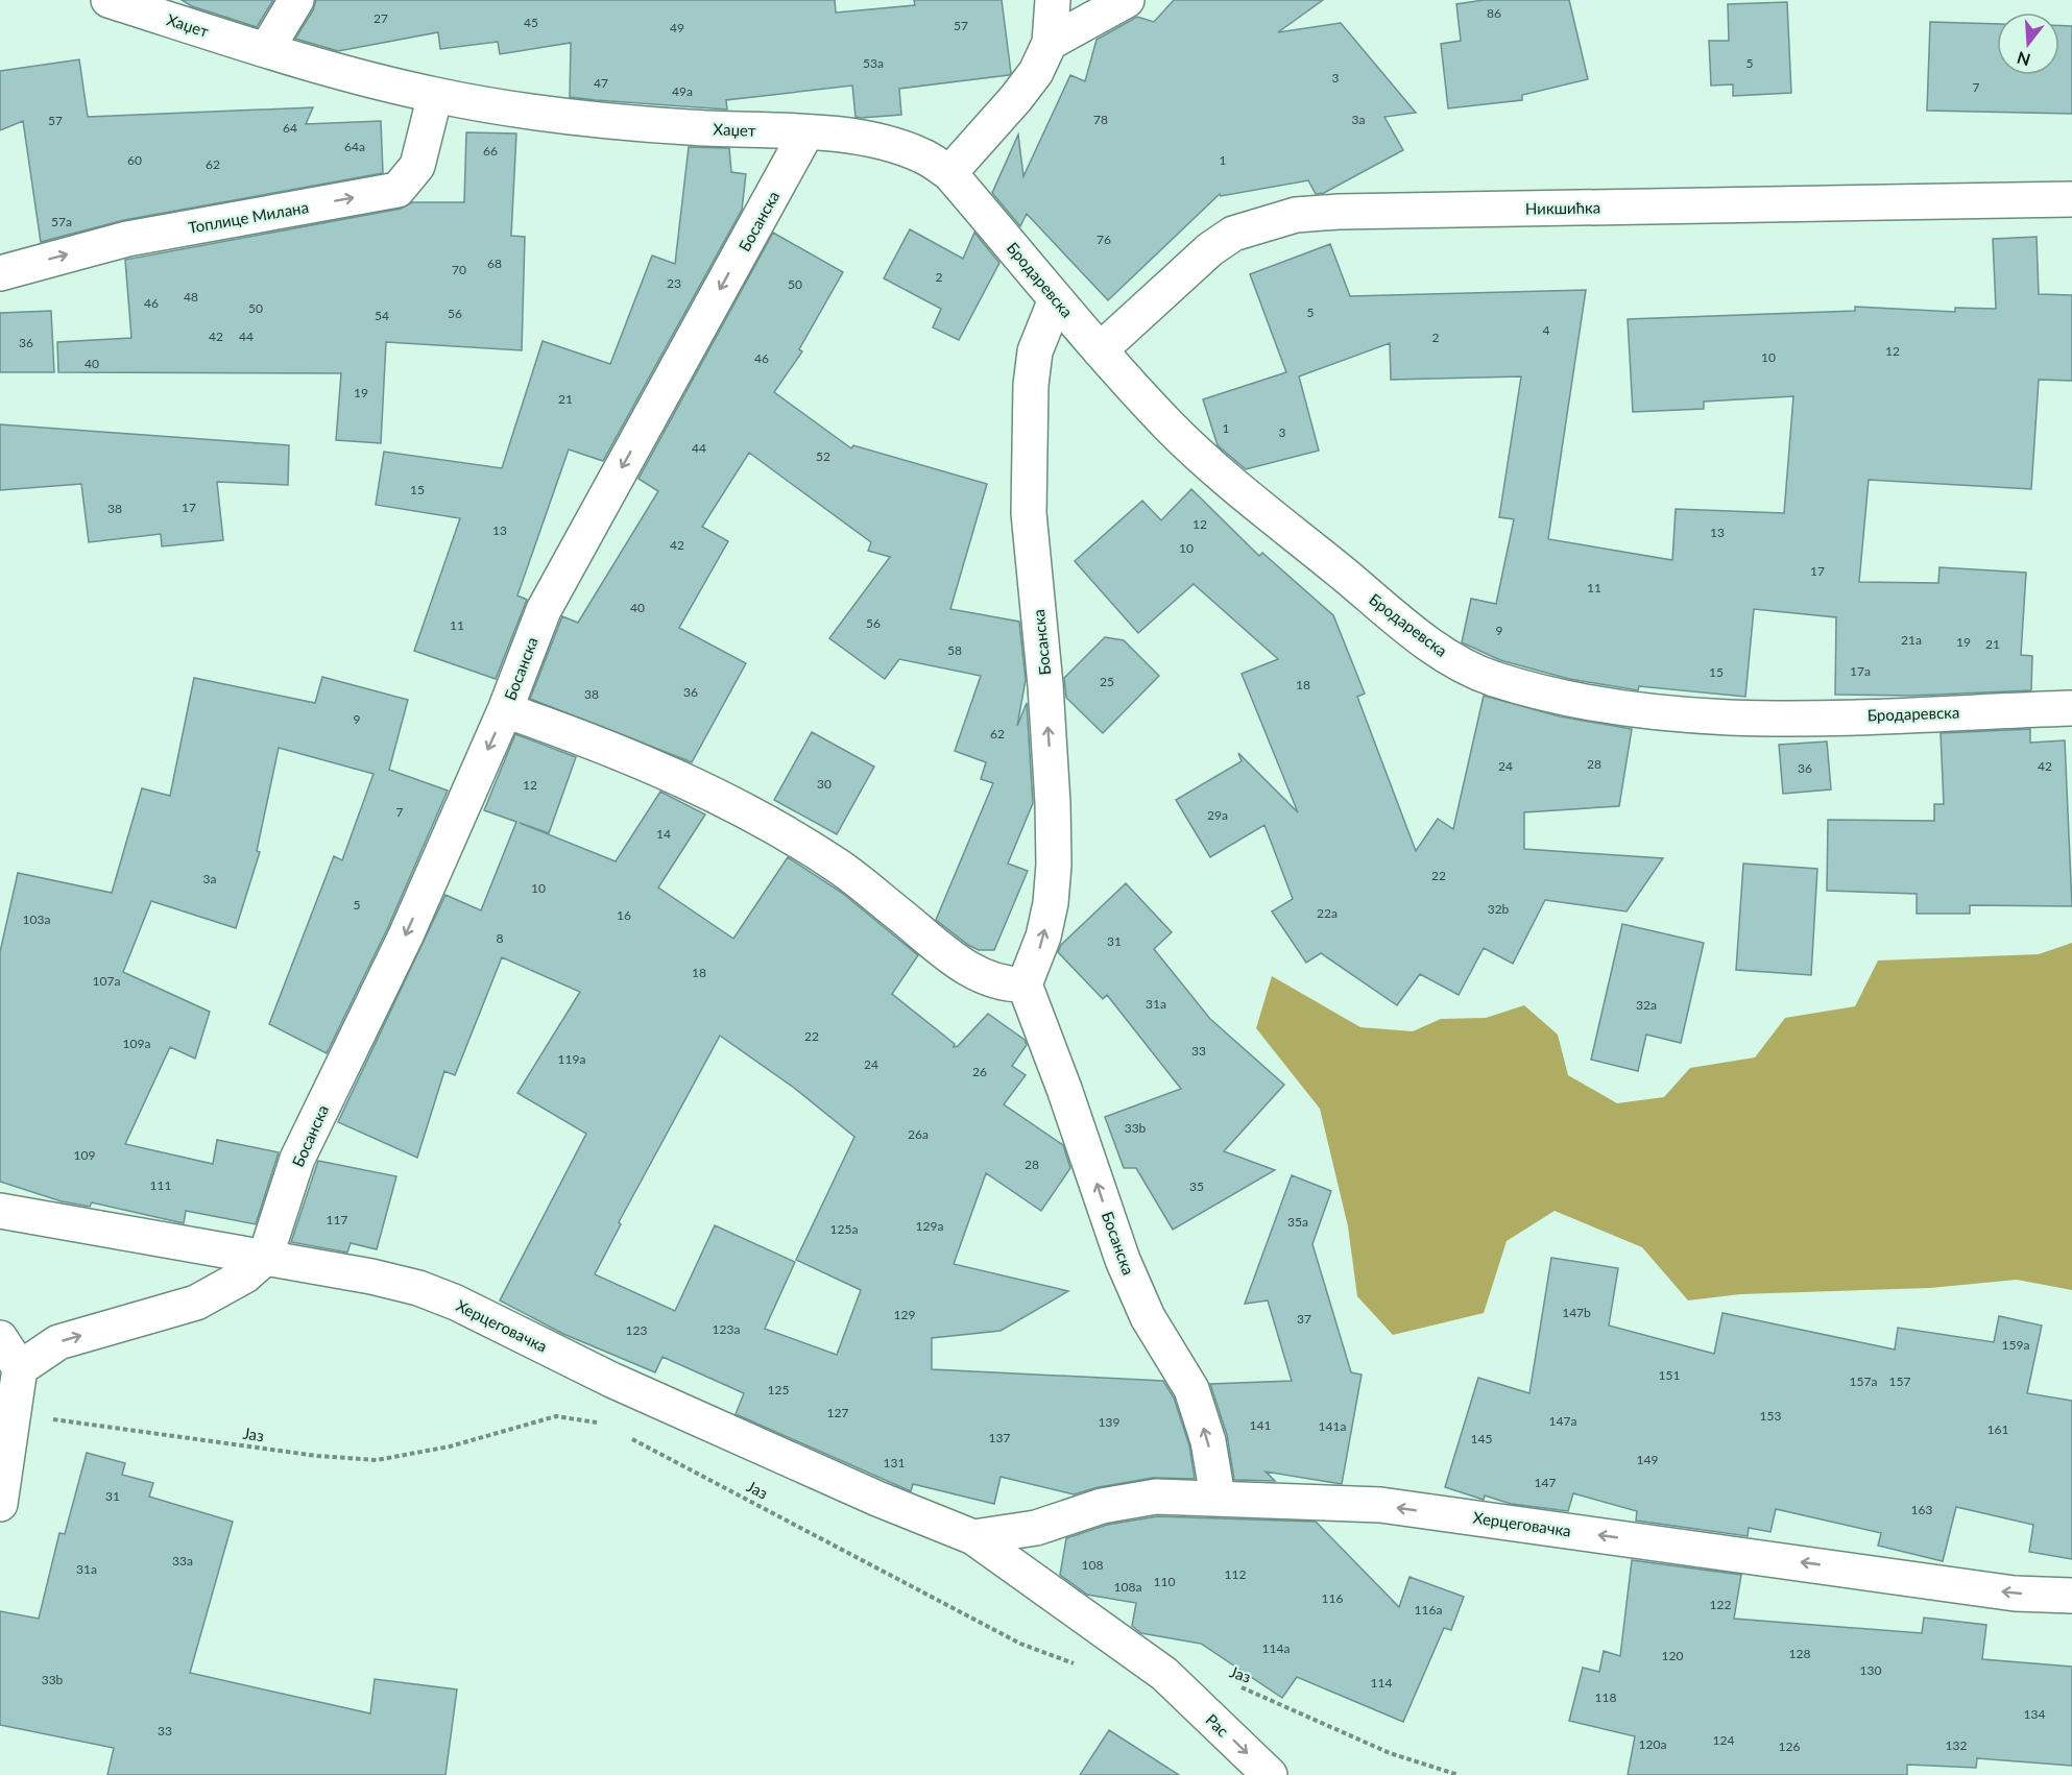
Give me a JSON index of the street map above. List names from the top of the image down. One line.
{"streets":{"street":["Хаџет","Никшићка","Топлице Милана","Босанска","Бродаревска","Херцеговачка","Рас"],"path":["Јаз"]},"crossings":[["Хаџет","Топлице Милана"],["Хаџет","Босанска"],["Хаџет","Бродаревска"],["Никшићка","Бродаревска"],["Босанска","Бродаревска"],["Босанска","Херцеговачка"],["Херцеговачка","Рас"]],"one_way":["Топлице Милана","Херцеговачка","Рас"],"house_numbers":["86","27","45","57","49","53a","5","3","47","7","49a","78","3a","57","64","64a","66","60","1","62","57a","76","68","70","2","23","50","48","46","50","5","56","54","4","42","44","2","36","12","10","46","40","19","21","1","3","44","52","15","17","38","12","13","13","42","10","17","11","40","56","11","9","21a","19","21","58","17a","15","25","18","36","38","9","62","28","24","42","36","30","12","7","29a","14","22","3a","10","5","32b","22a","16","103a","8","31","18","107a","31a","32a","22","109a","33","119a","24","26","33b","26a","109","28","111","35","117","35a","129a","125a","147b","129","37","123a","123","159a","151","157a","157","125","127","153","147a","139","141","141a","161","137","145","149","131","147","31","163","33a","108","31a","112","110","108a","116","122","116a","114a","128","120","130","33b","114","118","134","33","124","120a","132","126"],"north":"bottom"}
